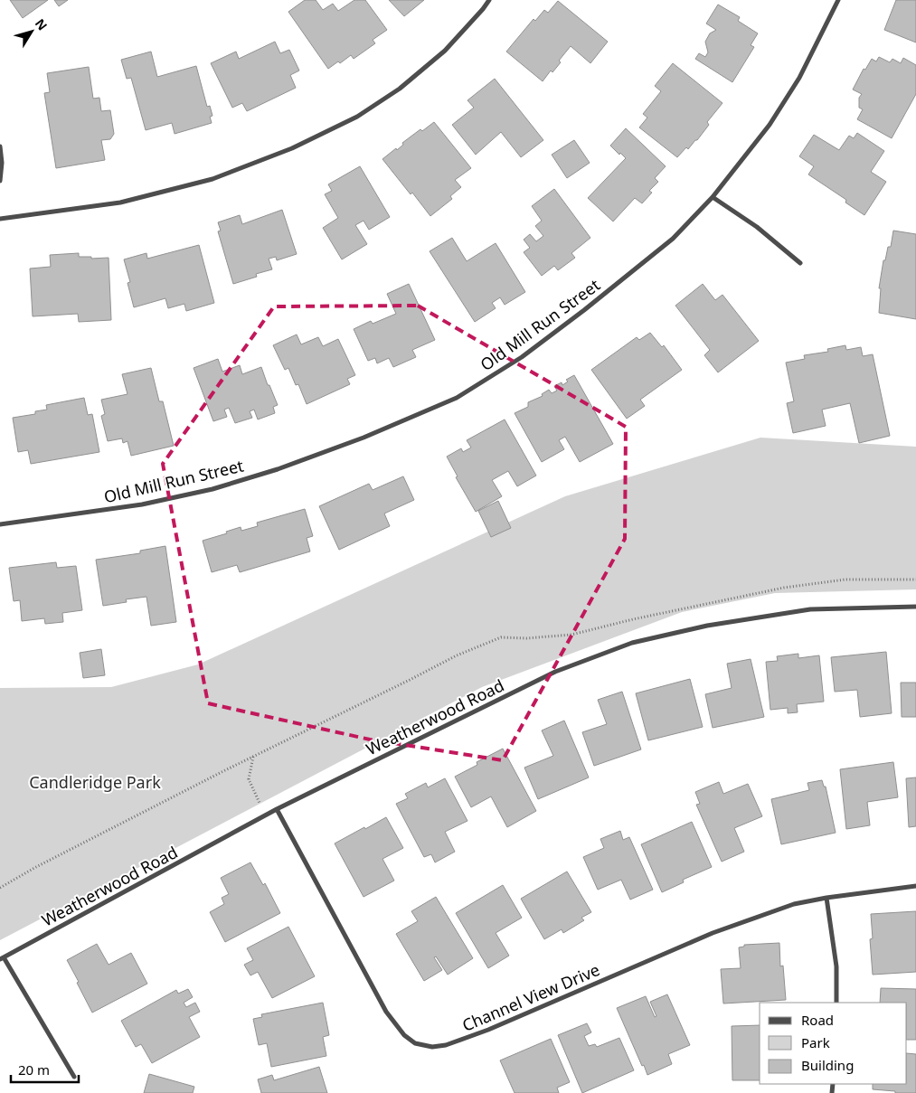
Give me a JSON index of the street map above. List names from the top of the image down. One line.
{"streets":{"street":["Old Mill Run Street","Weatherwood Road","Channel View Drive"]},"crossings":[["Weatherwood Road","Channel View Drive"]],"parks":["Candleridge Park"],"legend":["Road","Park","Building"],"scale_bar":"20 m","north":"top right"}
